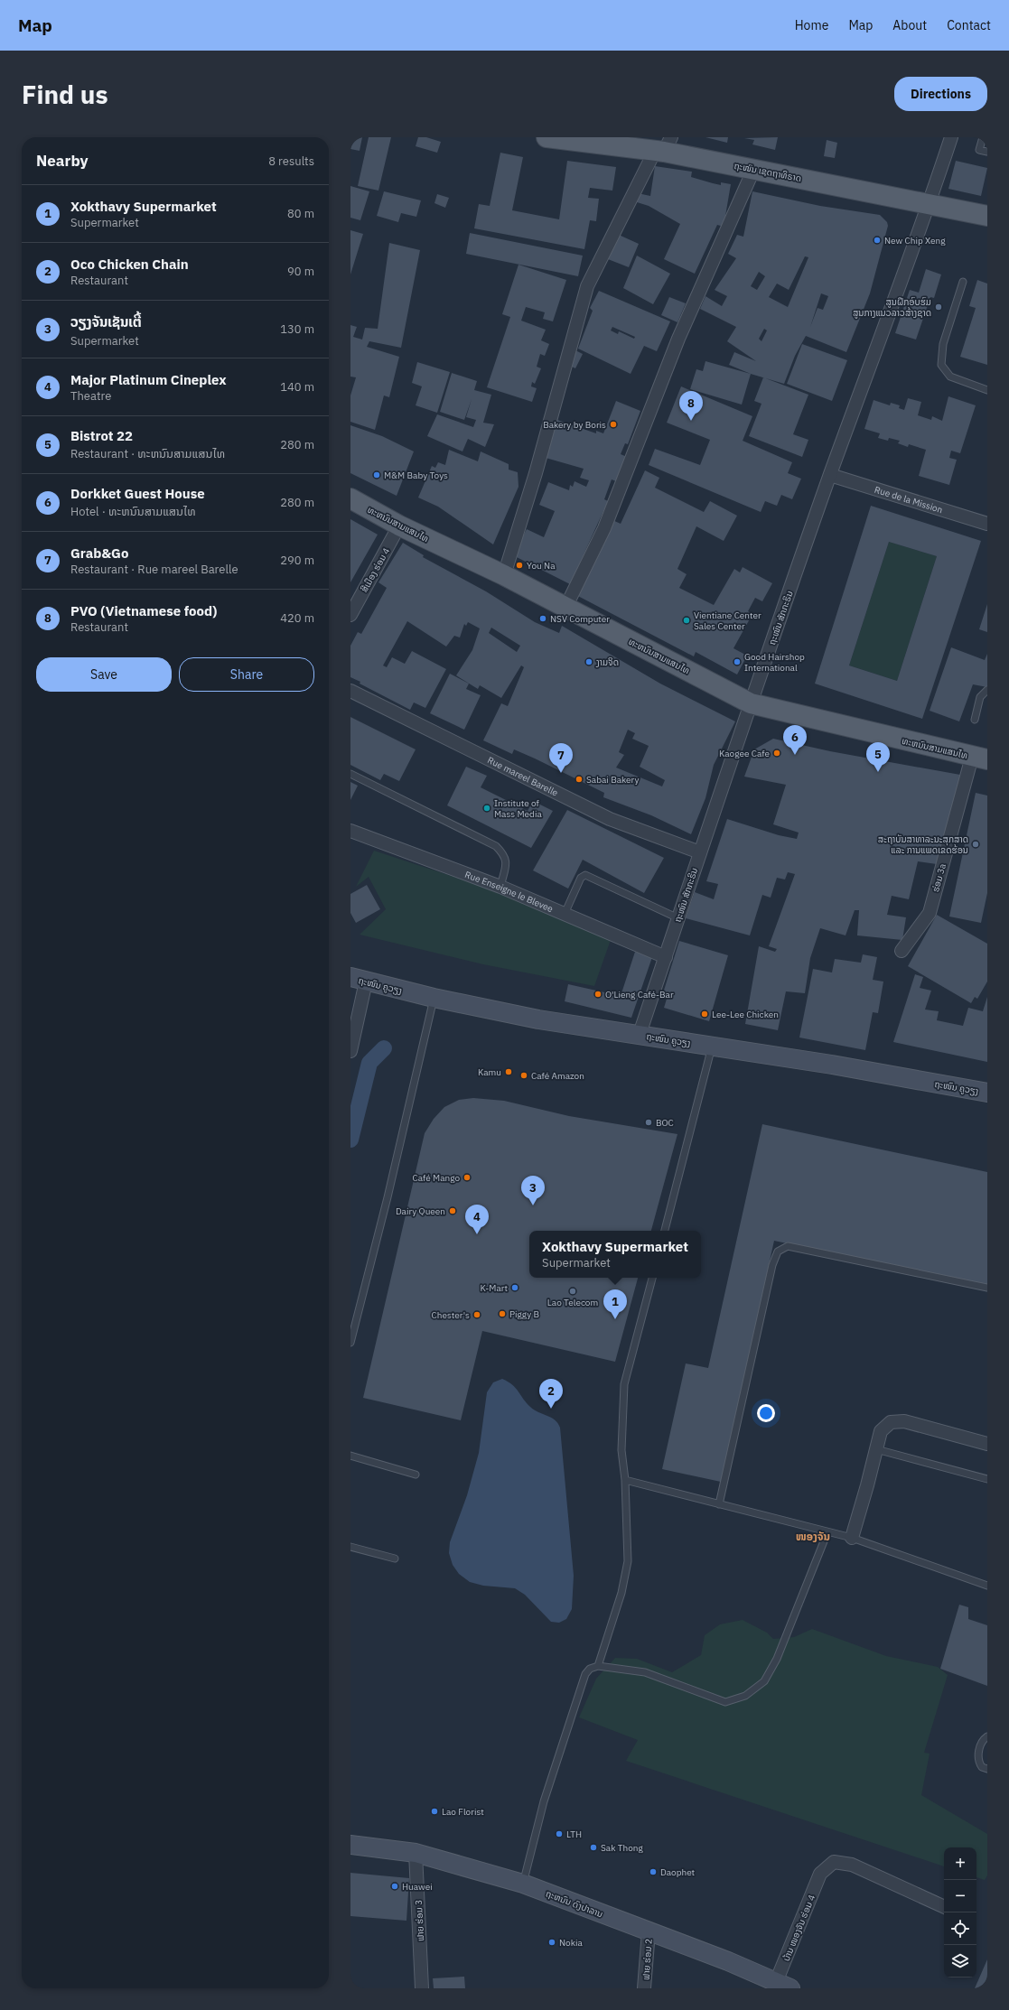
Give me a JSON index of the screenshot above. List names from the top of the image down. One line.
{"streets":{"main road":["ຖະໜົນ ເຊດຖາທິຣາດ","ທະຫນົນສາມແສນໄທ"],"street":["Rue de la Mission","ສີເມືອງ ຮ່ອມ 4","ຖະໜົນ ສັກກະຣິນ","Rue mareel Barelle","ຮ່ອມ 3a","Rue Enseigne le Blevee","ຖະໜົນ ຄູວຽງ","ຖະຫນົນ ດົງປາລານ","ຟາຍ ຮ່ອມ 3","ບ້ານ ໜອງຈັນ ຮ່ອມ 4","ຟາຍ ຮ່ອມ 2"]},"crossings":[["ຖະໜົນ ເຊດຖາທິຣາດ","ຖະໜົນ ສັກກະຣິນ"],["Rue de la Mission","ຖະໜົນ ສັກກະຣິນ"],["ທະຫນົນສາມແສນໄທ","ສີເມືອງ ຮ່ອມ 4"],["ທະຫນົນສາມແສນໄທ","ຖະໜົນ ສັກກະຣິນ"],["ທະຫນົນສາມແສນໄທ","ຮ່ອມ 3a"],["ຖະໜົນ ສັກກະຣິນ","Rue mareel Barelle"],["ຖະໜົນ ສັກກະຣິນ","Rue Enseigne le Blevee"],["ຖະໜົນ ສັກກະຣິນ","ຖະໜົນ ຄູວຽງ"],["ຖະຫນົນ ດົງປາລານ","ຟາຍ ຮ່ອມ 3"],["ຖະຫນົນ ດົງປາລານ","ບ້ານ ໜອງຈັນ ຮ່ອມ 4"],["ຖະຫນົນ ດົງປາລານ","ຟາຍ ຮ່ອມ 2"]],"districts":["ໜອງຈັນ"],"places":["New Chip Xeng","ສູນຝຶກອົບຮົມ ສູນກາງແນວລາວສ້າງຊາດ","Bakery by Boris","M&M Baby Toys","You Na","NSV Computer","Vientiane Center Sales Center","ງາມຈິດ","Good Hairshop International","Kaogee Cafe","Sabai Bakery","Institute of Mass Media","ສະຖາບັນສາທາລະນະສຸກສາດ ແລະ ການແພດເຂດຮ້ອນ","O'Lieng Café-Bar","Lee-Lee Chicken","Kamu","Café Amazon","BOC","Café Mango","Dairy Queen","K-Mart","Lao Telecom","Piggy B","Chester's","Lao Florist","LTH","Sak Thong","Daophet","Huawei","Nokia"],"page":{"header":"Map","nav":["Home","Map","About","Contact"],"buttons":["Directions",["Save","Share"]],"title":"Find us","heading":["Nearby","8 results"],"list":[{"mark":"1","name":"Xokthavy Supermarket","note":"Supermarket","value":"80 m"},{"mark":"2","name":"Oco Chicken Chain","note":"Restaurant","value":"90 m"},{"mark":"3","name":"ວຽງຈັນເຊັນເຕີ້","note":"Supermarket","value":"130 m"},{"mark":"4","name":"Major Platinum Cineplex","note":"Theatre","value":"140 m"},{"mark":"5","name":"Bistrot 22","note":"Restaurant · ທະຫນົນສາມແສນໄທ","value":"280 m"},{"mark":"6","name":"Dorkket Guest House","note":"Hotel · ທະຫນົນສາມແສນໄທ","value":"280 m"},{"mark":"7","name":"Grab&Go","note":"Restaurant · Rue mareel Barelle","value":"290 m"},{"mark":"8","name":"PVO (Vietnamese food)","note":"Restaurant","value":"420 m"}],"pins":["8","6","5","7","3","4","1","2"],"popup":["Xokthavy Supermarket","Supermarket"],"map_buttons":["+","−"]}}
